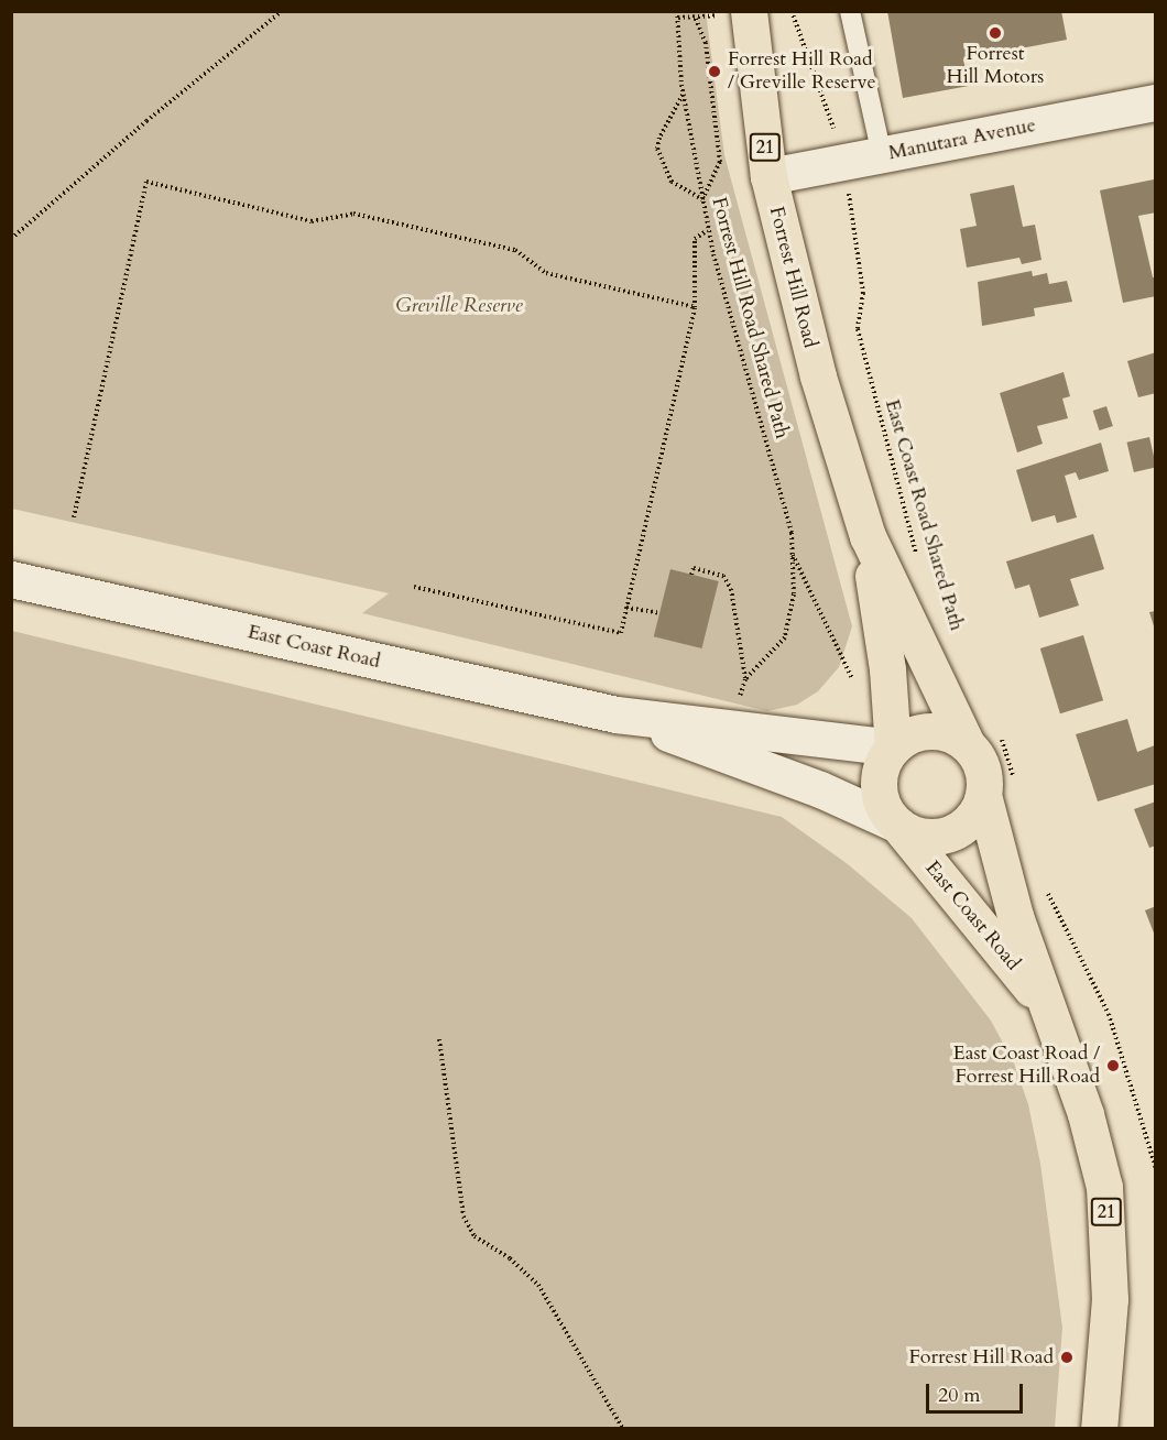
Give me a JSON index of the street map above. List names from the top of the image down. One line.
{"streets":{"main road":["Manutara Avenue","21","Forrest Hill Road","East Coast Road"],"path":["Forrest Hill Road Shared Path","East Coast Road Shared Path"]},"crossings":[["Manutara Avenue","Forrest Hill Road"],["21","Forrest Hill Road"],["21","East Coast Road"],["Forrest Hill Road","East Coast Road"],["Forrest Hill Road Shared Path","East Coast Road"]],"parks":["Greville Reserve"],"places":["Forrest Hill Motors","Forrest Hill Road / Greville Reserve","East Coast Road / Forrest Hill Road","Forrest Hill Road"],"scale_bar":"20 m"}
